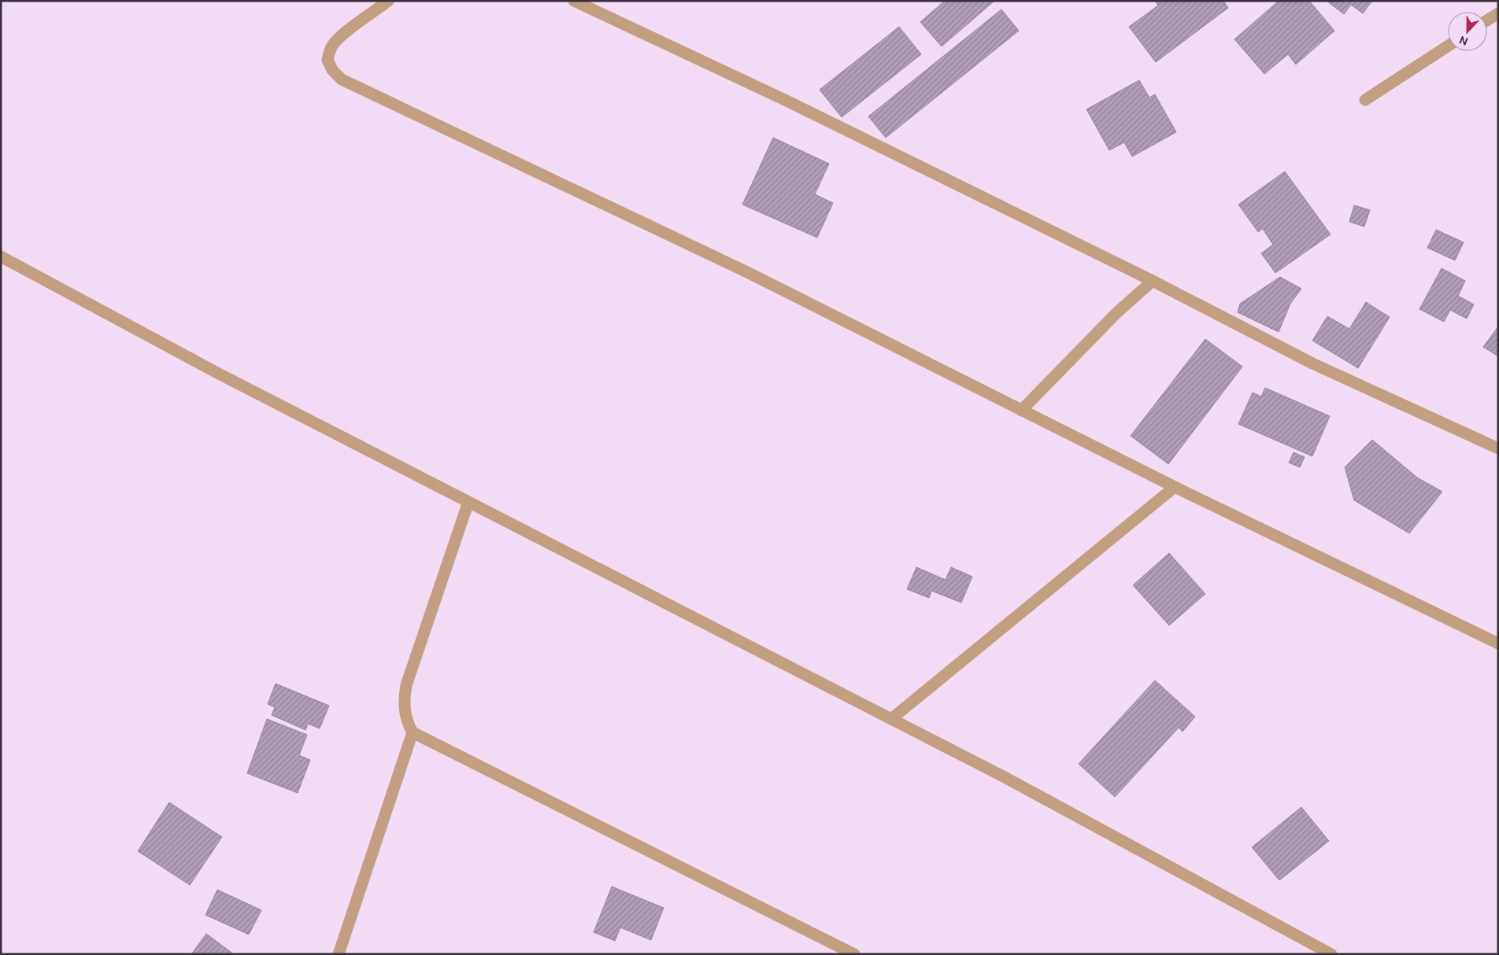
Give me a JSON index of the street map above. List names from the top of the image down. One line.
{"north":"bottom"}
